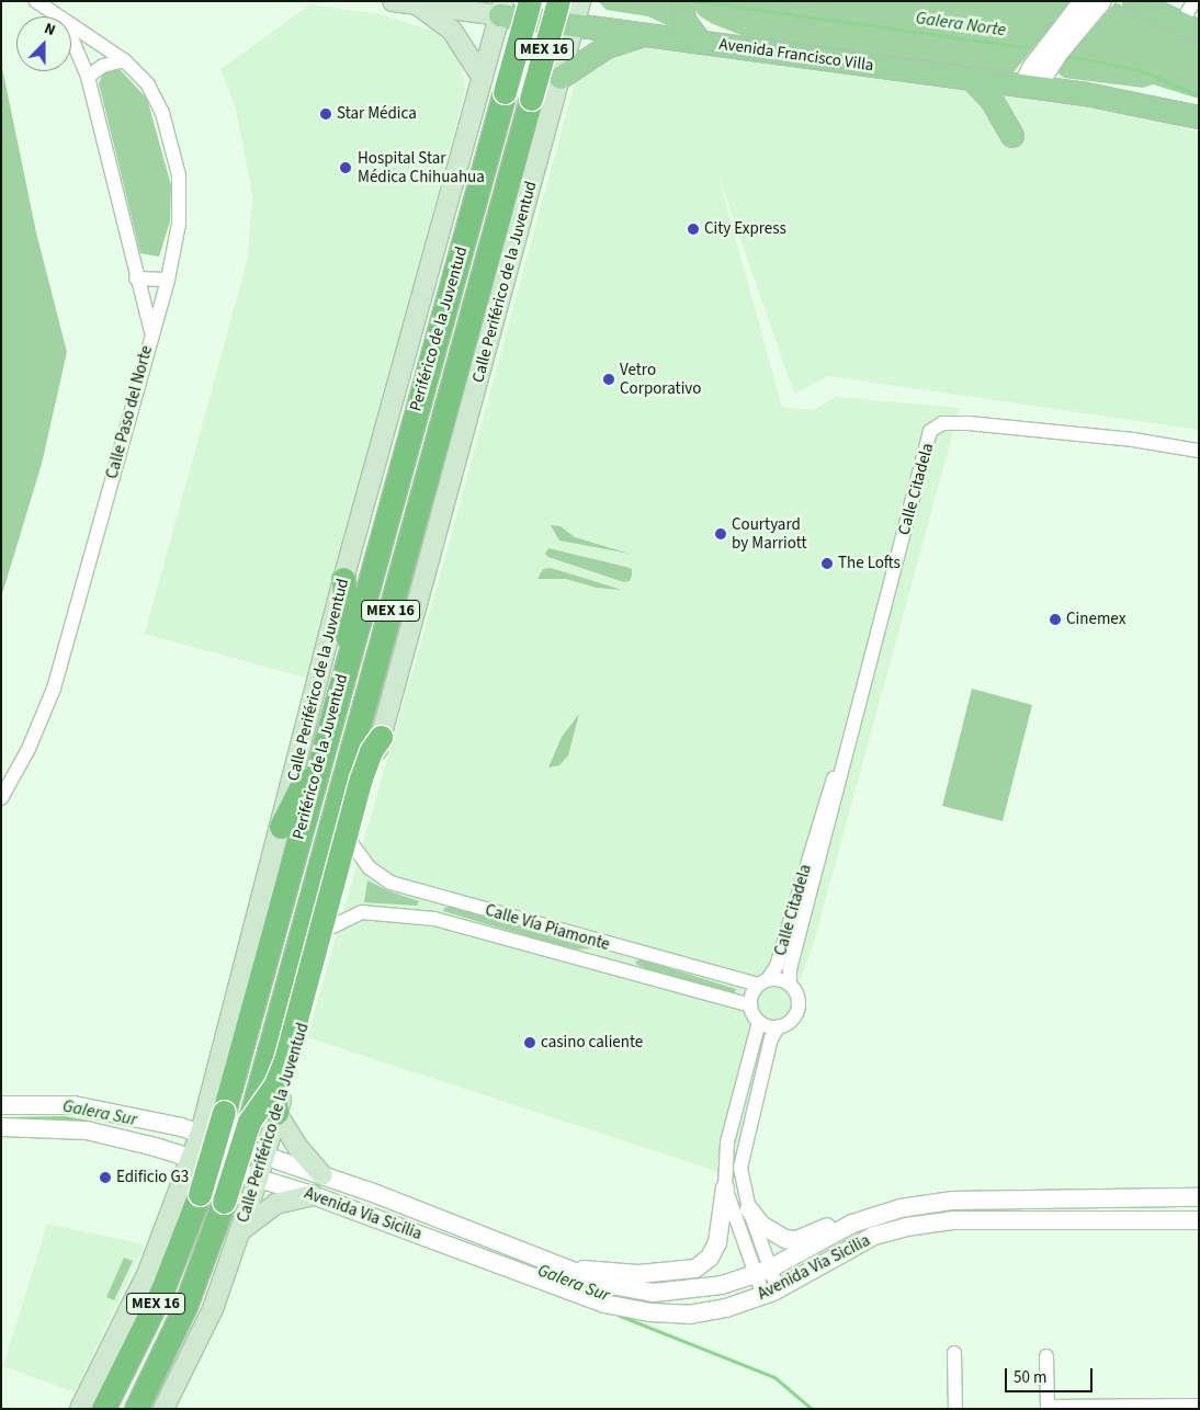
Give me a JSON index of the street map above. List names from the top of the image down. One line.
{"streets":{"highway":["MEX 16","Periférico de la Juventud"],"main road":["Avenida Francisco Villa","Calle Periférico de la Juventud"],"street":["Calle Paso del Norte","Calle Citadela","Calle Vía Piamonte","Avenida Via Sicilia"]},"crossings":[["MEX 16","Periférico de la Juventud"],["Avenida Francisco Villa","Calle Periférico de la Juventud"],["Calle Periférico de la Juventud","Calle Vía Piamonte"],["Calle Periférico de la Juventud","Avenida Via Sicilia"],["Calle Citadela","Calle Vía Piamonte"]],"water":["Galera Norte","Galera Sur"],"places":["Star Médica","Hospital Star Médica Chihuahua","City Express","Vetro Corporativo","Courtyard by Marriott","The Lofts","Cinemex","casino caliente","Edificio G3"],"scale_bar":"50 m","north":"top"}
